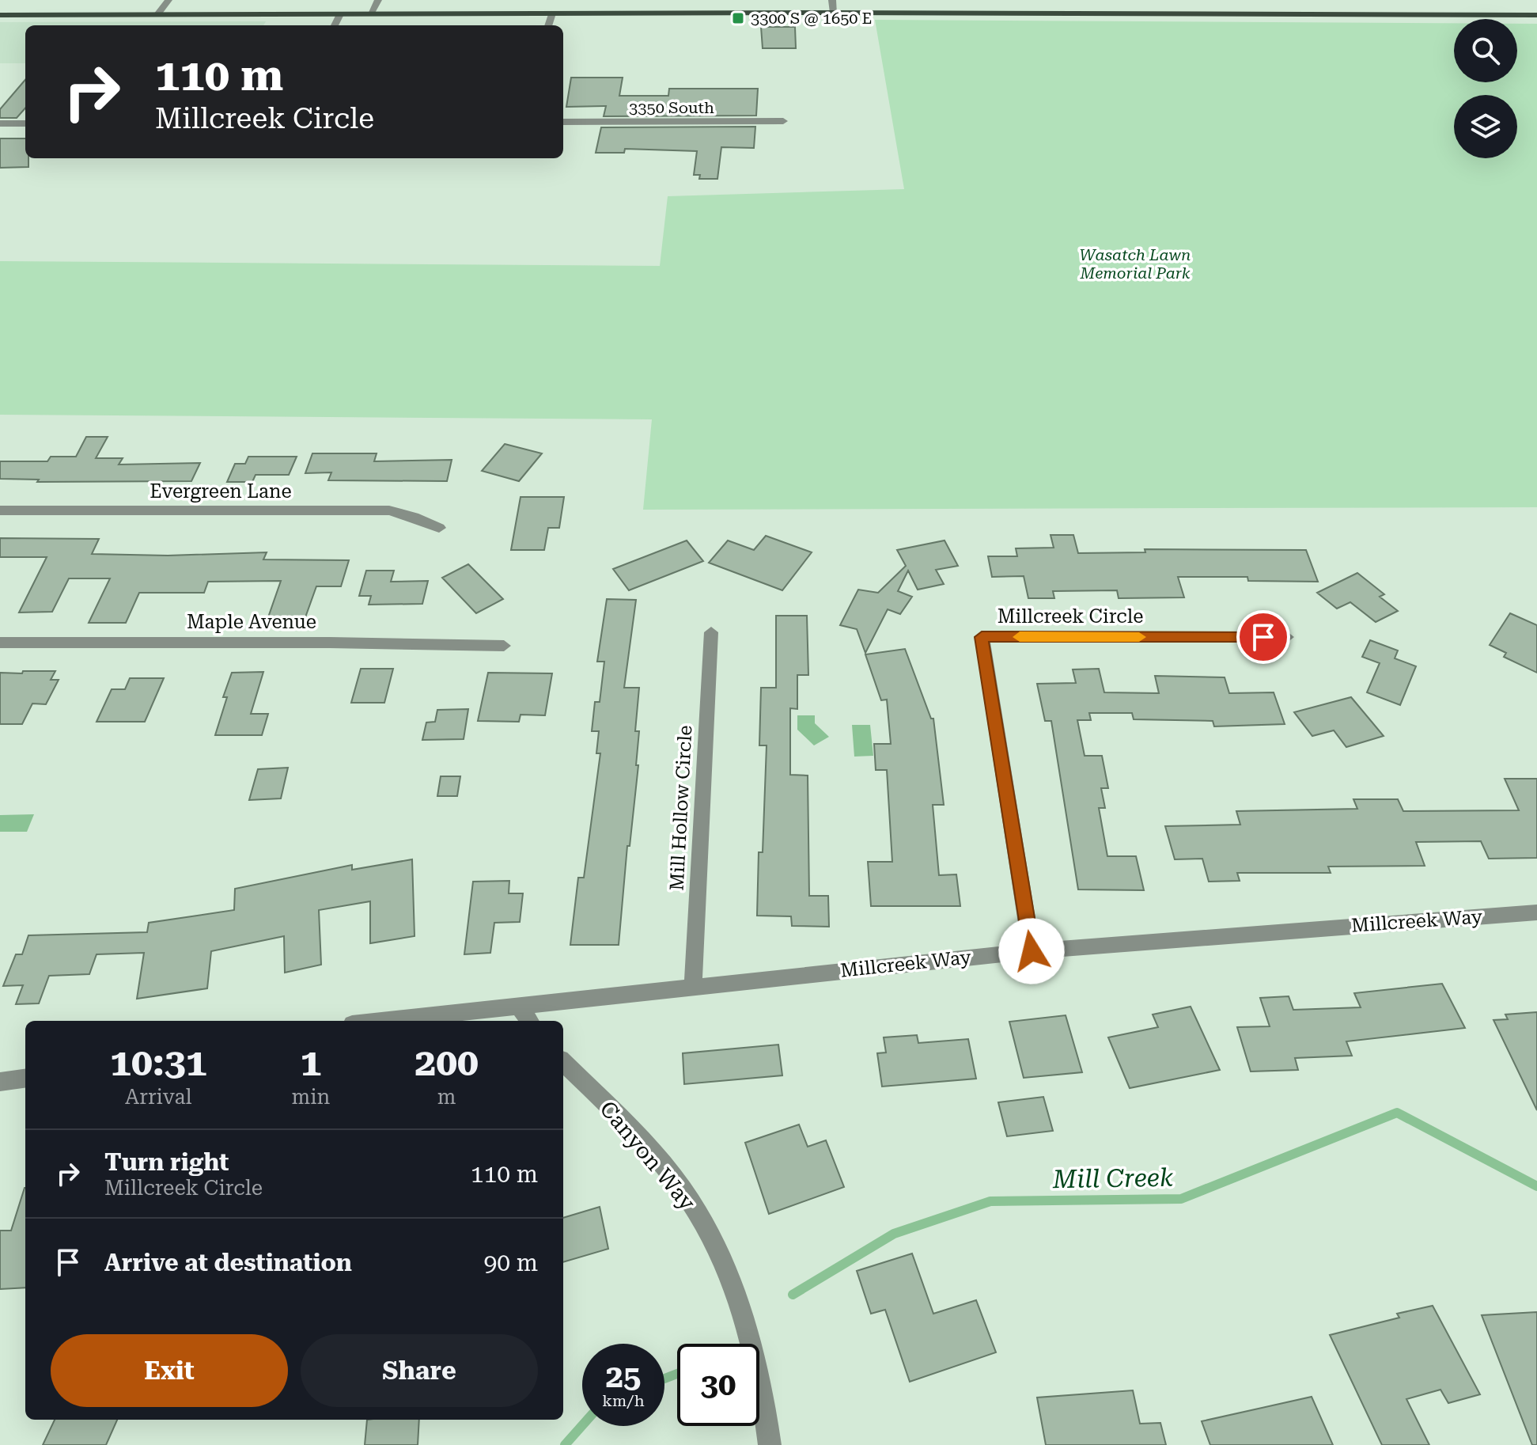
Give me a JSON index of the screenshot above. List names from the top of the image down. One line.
{"streets":{"street":["3350 South","Evergreen Lane","Millcreek Circle","Maple Avenue","Mill Hollow Circle","Millcreek Way","Canyon Way"]},"crossings":[["Millcreek Circle","Millcreek Way"],["Mill Hollow Circle","Millcreek Way"]],"water":["Mill Creek"],"parks":["Wasatch Lawn Memorial Park"],"places":{"transit":["3300 S @ 1650 E"]},"page":{"turn":["110 m","Millcreek Circle"],"eta":["10:31","Arrival","1","min","200","m"],"list":[{"name":"Turn right","note":"Millcreek Circle","value":"110 m"},{"name":"Arrive at destination","value":"90 m"}],"buttons":["Exit","Share"],"speed":"25 km/h","limit":"30"}}
